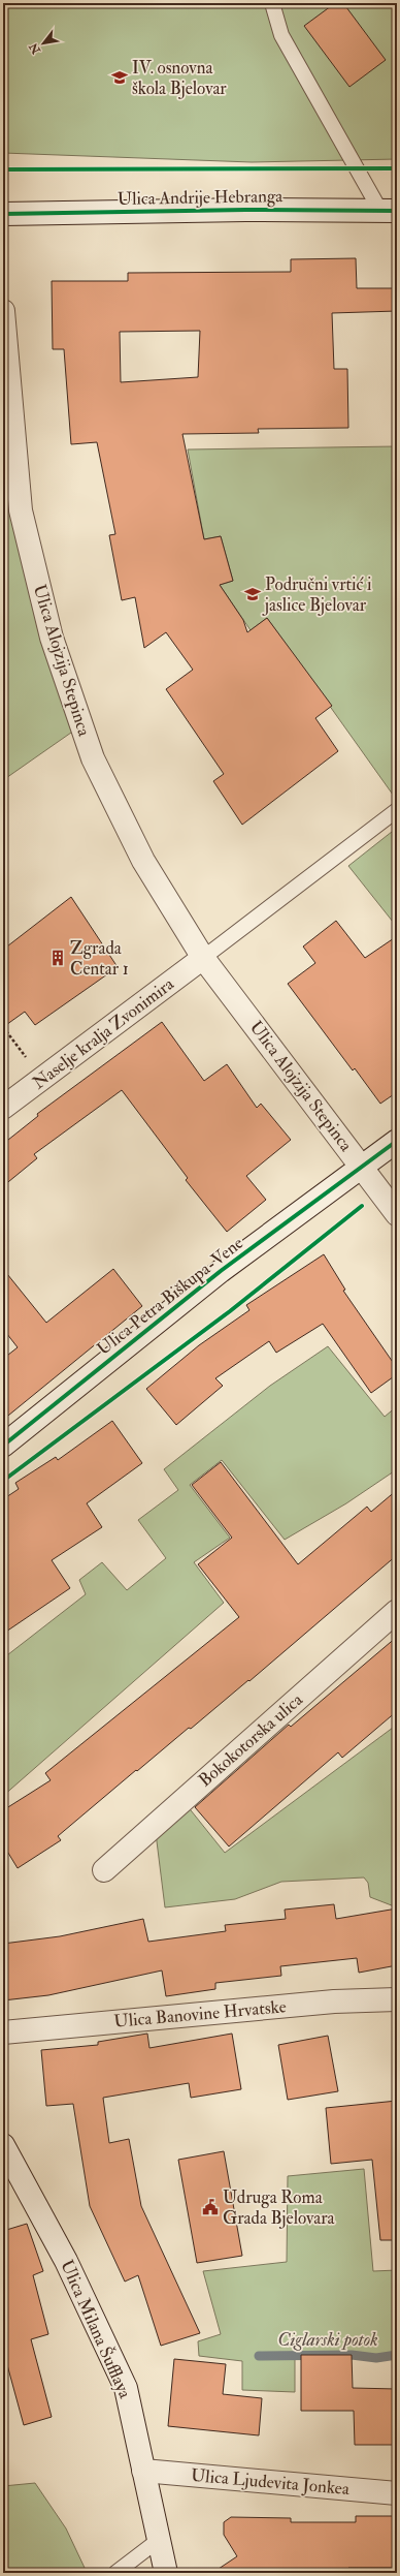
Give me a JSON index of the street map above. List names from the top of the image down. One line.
{"streets":{"street":["Ulica Andrije Hebranga","Ulica Alojzija Stepinca","Naselje kralja Zvonimira","Ulica Petra Biškupa-Vene","Bokokotorska ulica","Ulica Banovine Hrvatske","Ulica Milana Šufflaya","Ulica Ljudevita Jonkea"]},"crossings":[["Ulica Alojzija Stepinca","Naselje kralja Zvonimira"],["Ulica Alojzija Stepinca","Ulica Petra Biškupa-Vene"],["Ulica Milana Šufflaya","Ulica Ljudevita Jonkea"]],"water":["Ciglarski potok"],"places":{"school or university":["IV. osnovna škola Bjelovar","Područni vrtić i jaslice Bjelovar"],"building":["Zgrada Centar 1"],"public building":["Udruga Roma Grada Bjelovara"]},"north":"bottom left"}
